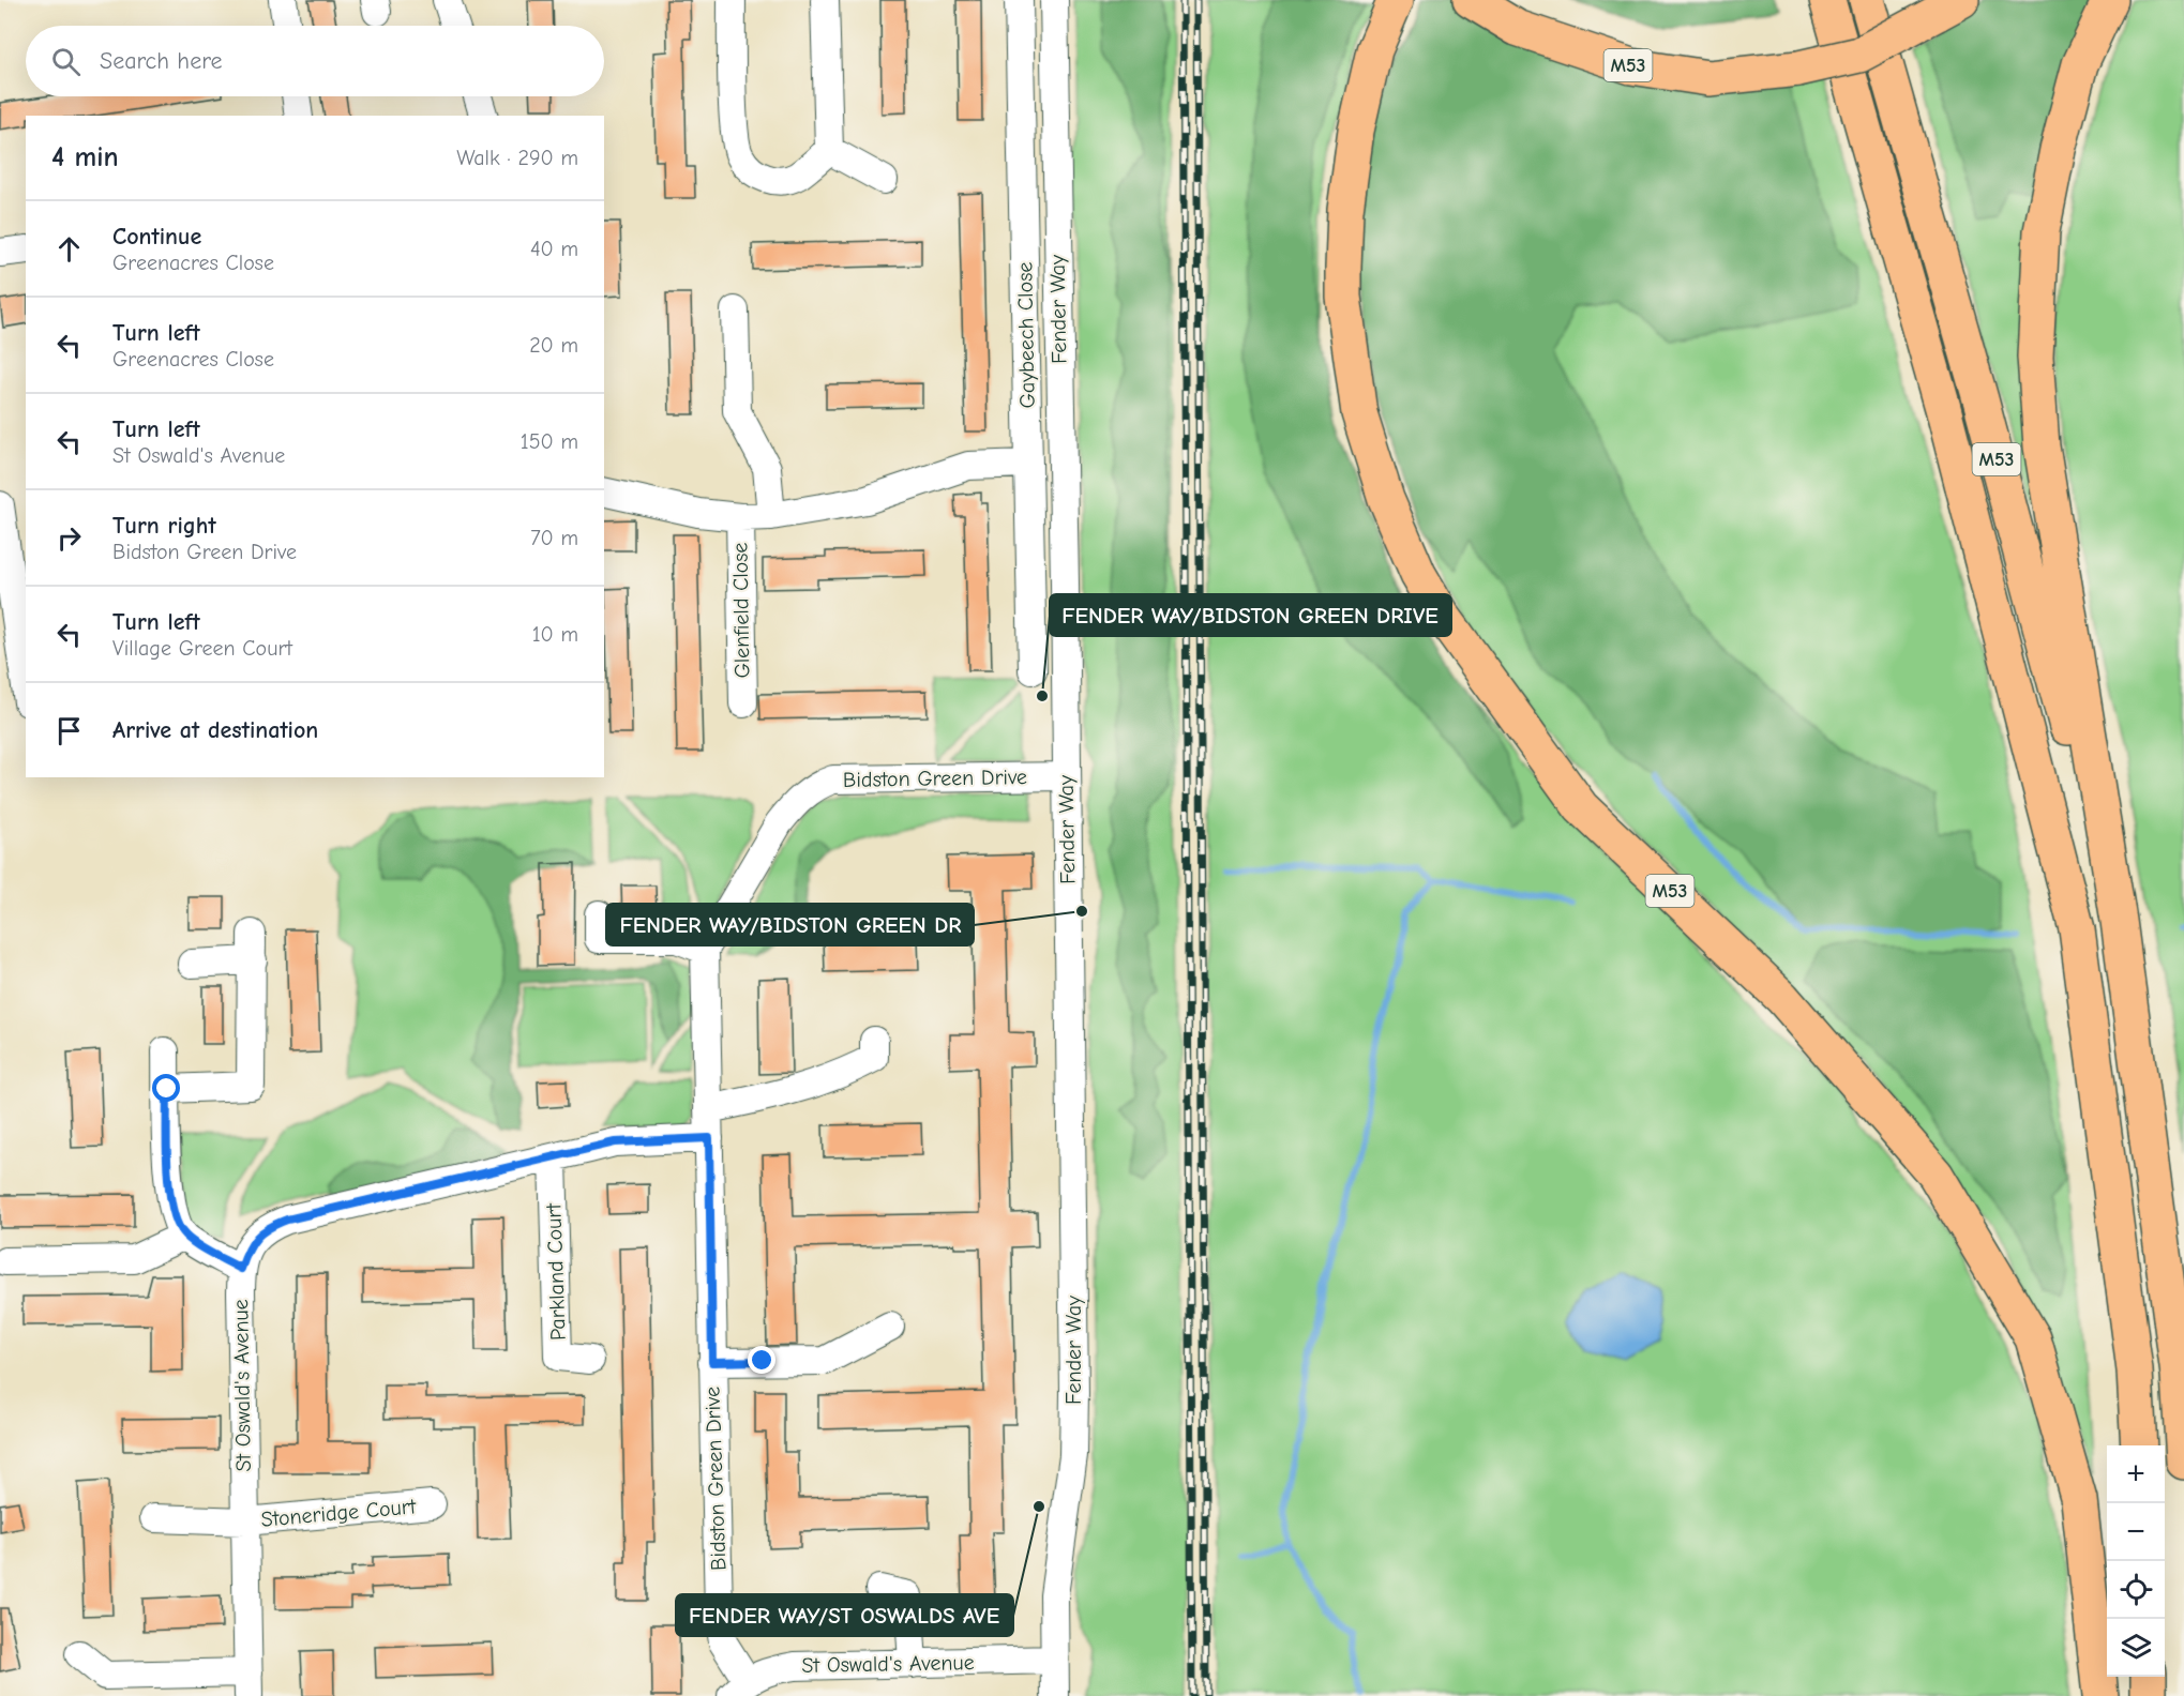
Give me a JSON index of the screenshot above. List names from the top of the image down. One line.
{"streets":{"highway":["M53"],"street":["Fender Way","Gaybeech Close","Glenfield Close","Bidston Green Drive","Parkland Court","St Oswald's Avenue","Stoneridge Court"]},"crossings":[["Fender Way","Bidston Green Drive"],["Fender Way","St Oswald's Avenue"],["Bidston Green Drive","St Oswald's Avenue"],["Parkland Court","St Oswald's Avenue"],["St Oswald's Avenue","Stoneridge Court"]],"places":["FENDER WAY/BIDSTON GREEN DRIVE","FENDER WAY/BIDSTON GREEN DR","FENDER WAY/ST OSWALDS AVE"],"page":{"search":"Search here","heading":["4 min","Walk · 290 m"],"list":[["Continue","Greenacres Close","40 m"],["Turn left","Greenacres Close","20 m"],["Turn left","St Oswald's Avenue","150 m"],["Turn right","Bidston Green Drive","70 m"],["Turn left","Village Green Court","10 m"],"Arrive at destination"],"map_buttons":["+","−"]}}
